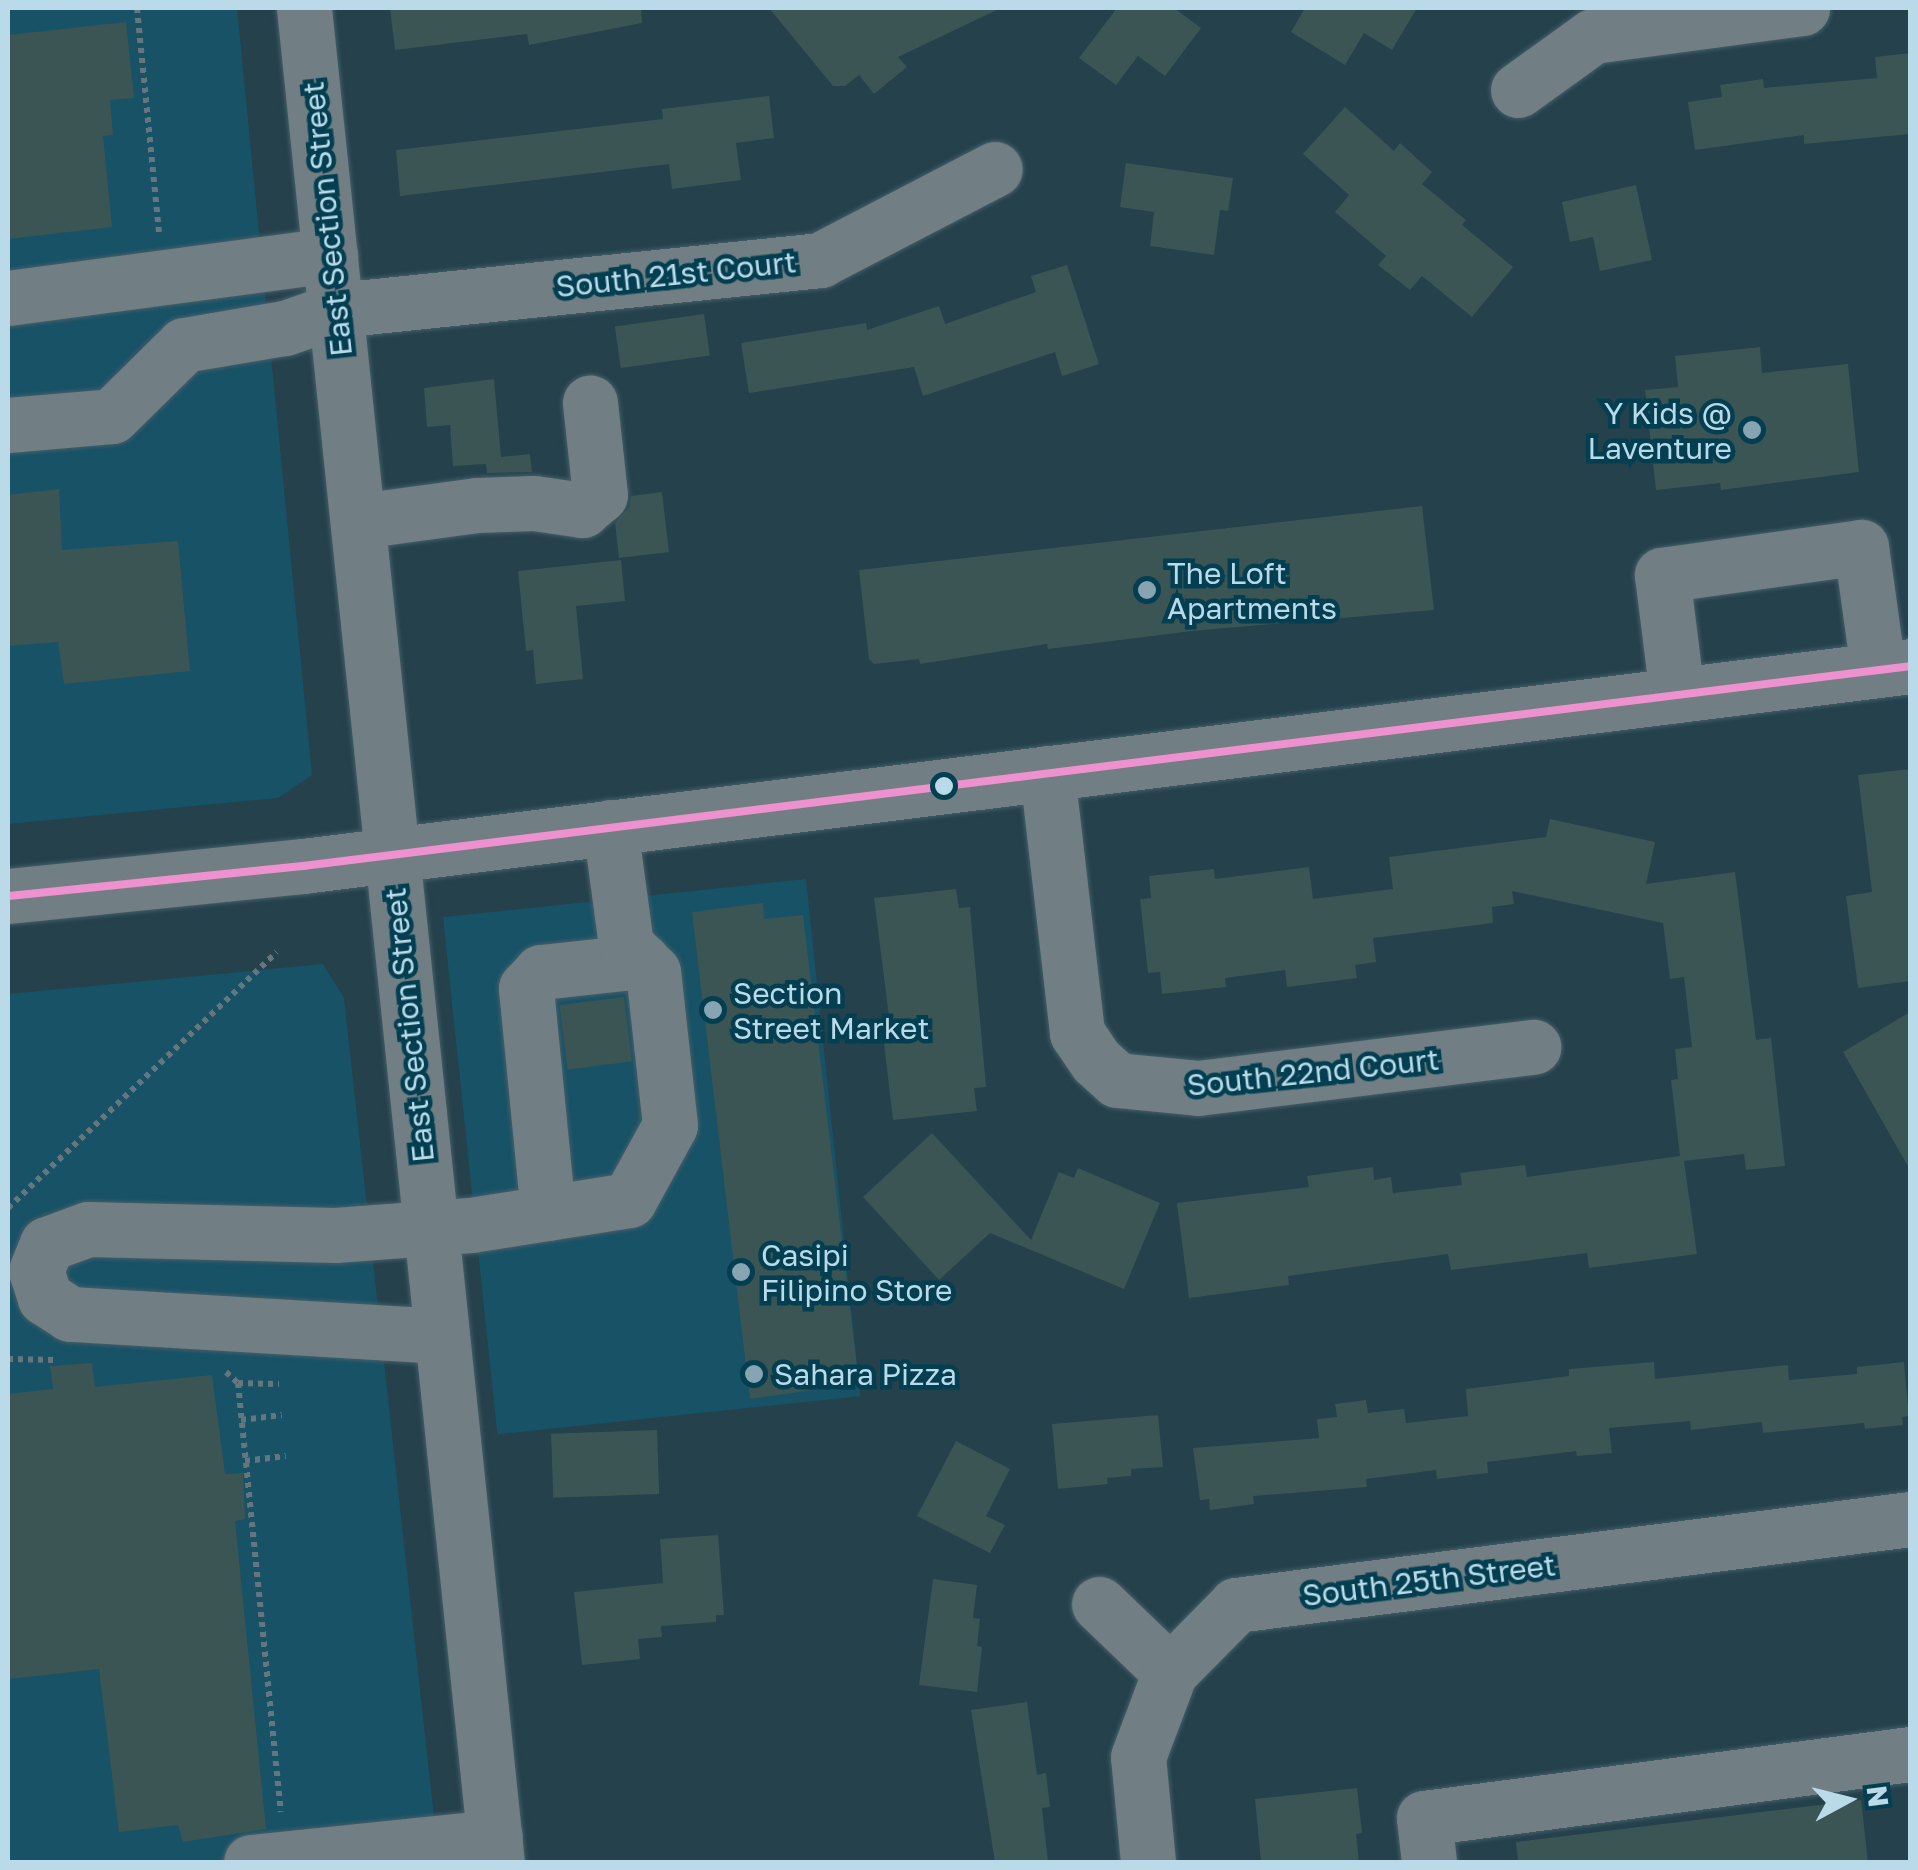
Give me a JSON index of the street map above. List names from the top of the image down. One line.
{"streets":{"street":["East Section Street","South 21st Court","South 22nd Court","South 25th Street"]},"crossings":[["East Section Street","South 21st Court"]],"places":["Y Kids @ Laventure","The Loft Apartments","Section Street Market","Casipi Filipino Store","Sahara Pizza"],"north":"right"}
